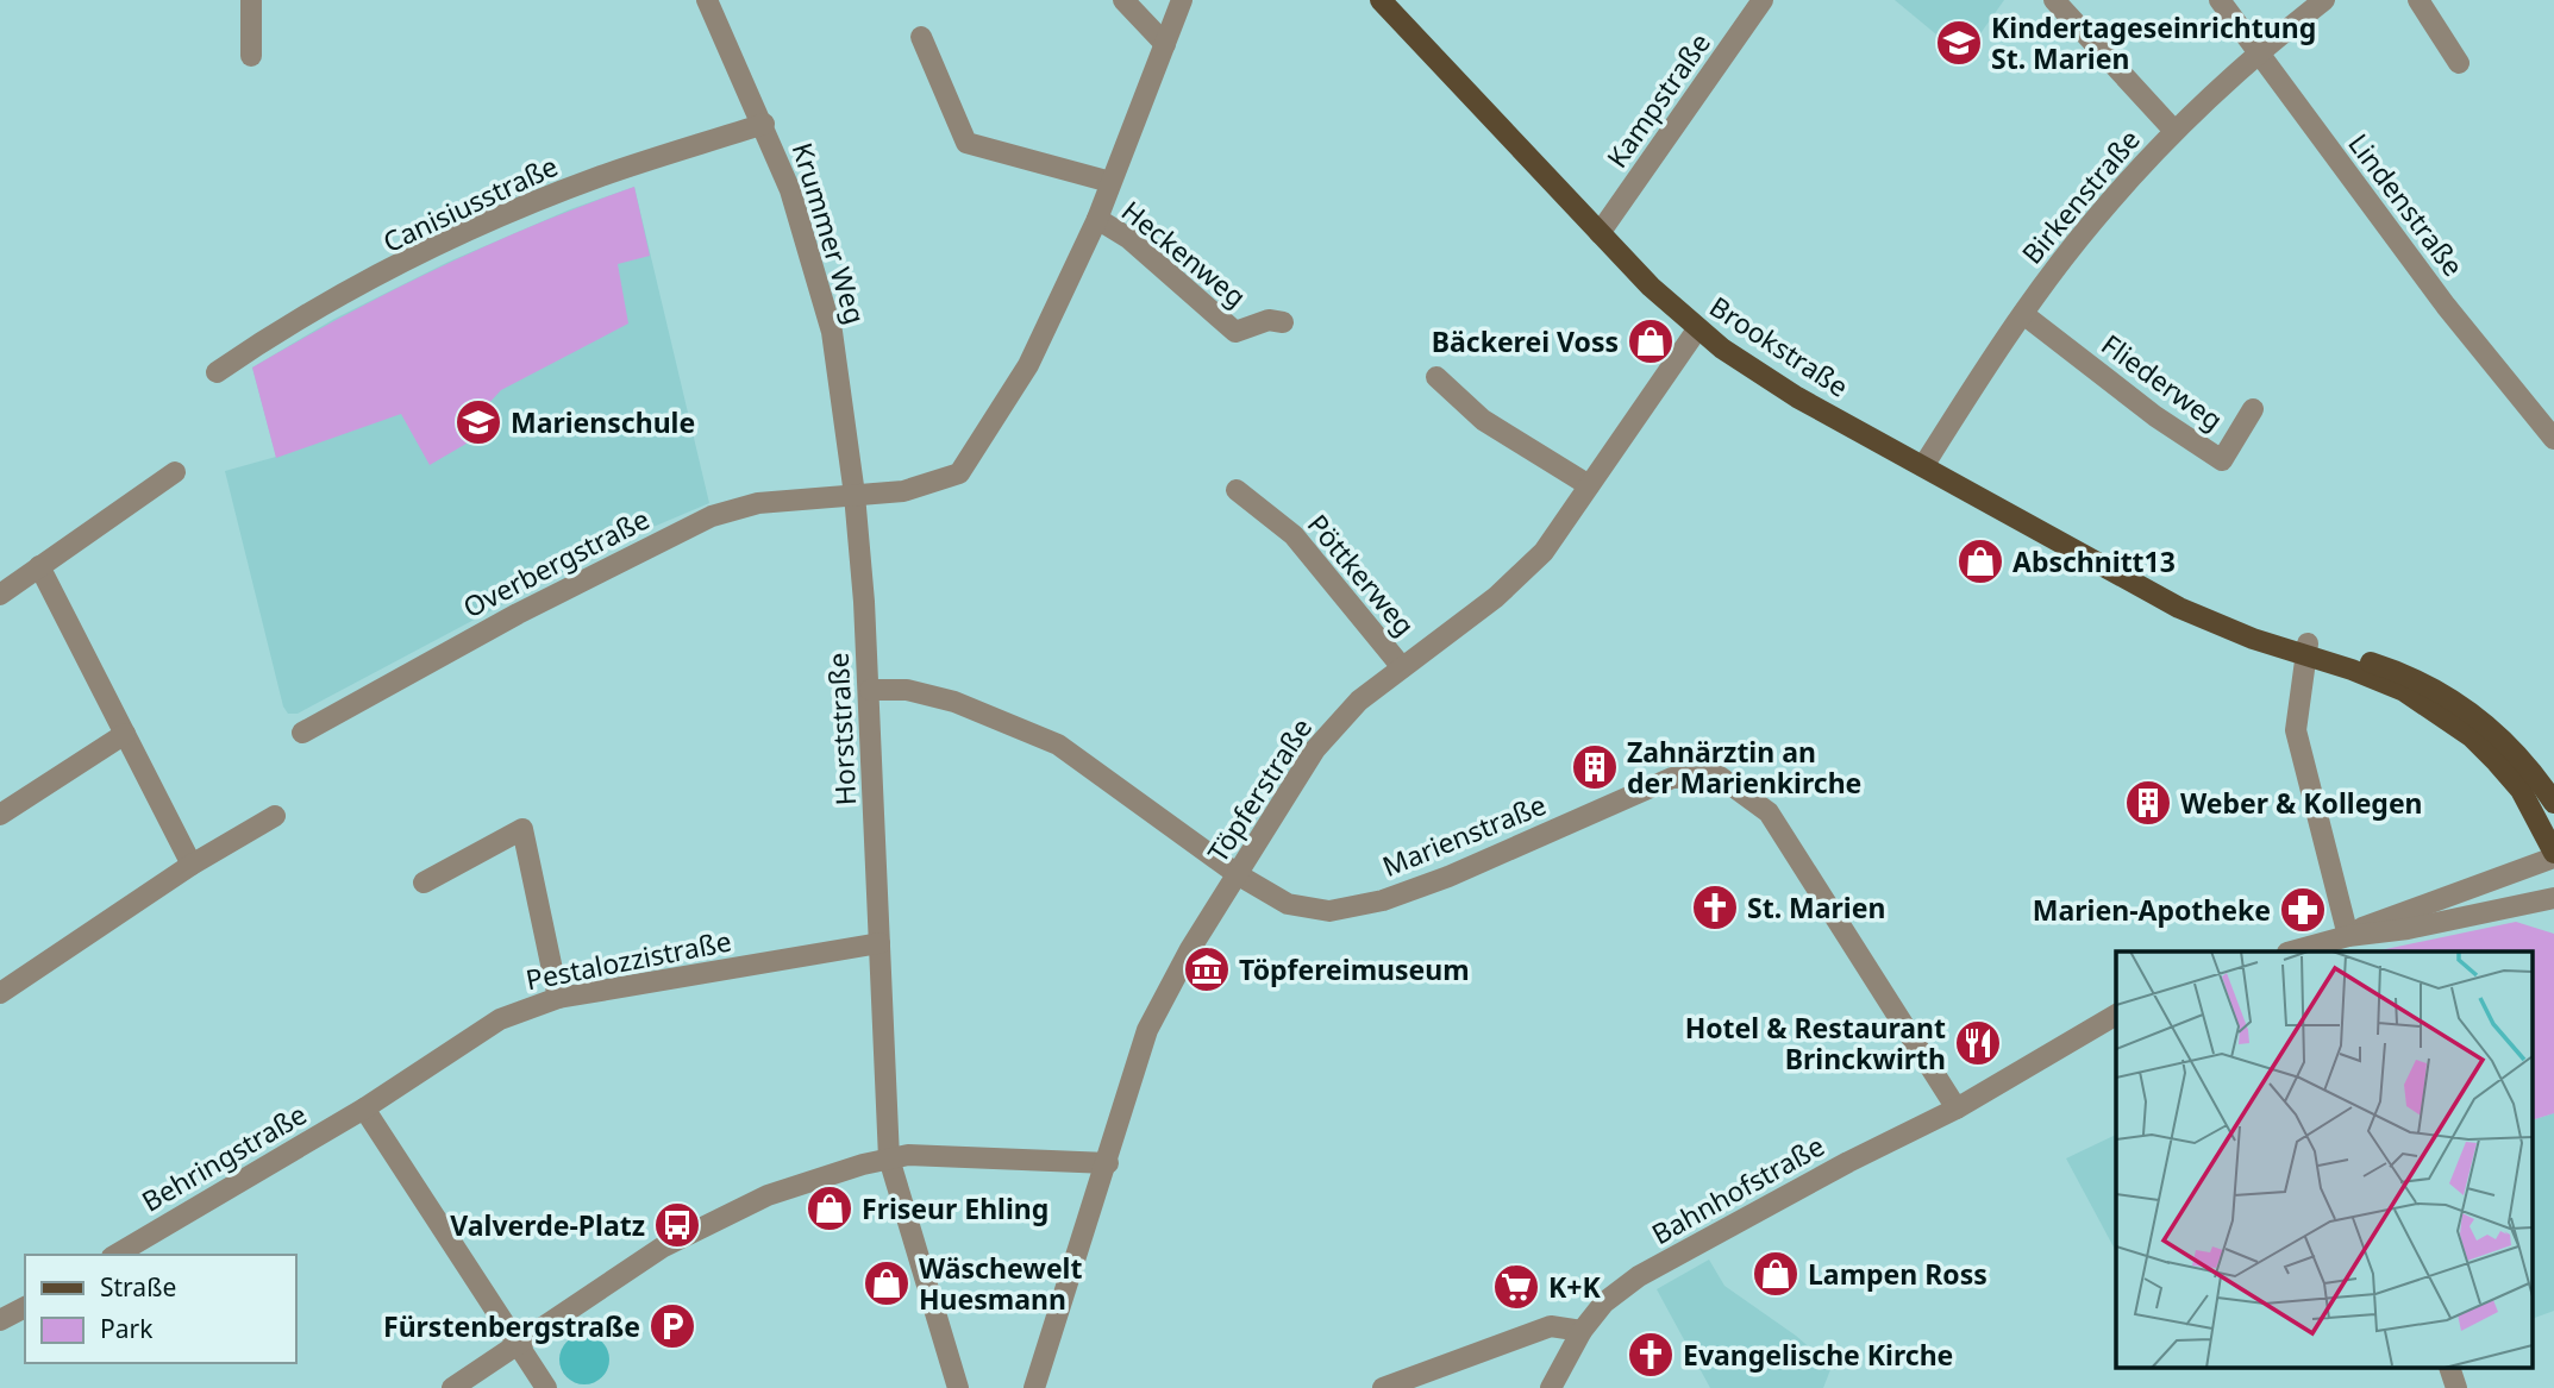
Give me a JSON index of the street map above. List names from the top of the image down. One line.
{"streets":{"main road":["Brookstraße"],"street":["Kampstraße","Birkenstraße","Canisiusstraße","Lindenstraße","Krummer Weg","Heckenweg","Fliederweg","Overbergstraße","Pöttkerweg","Horststraße","Töpferstraße","Marienstraße","Pestalozzistraße","Behringstraße","Bahnhofstraße"]},"crossings":[["Kampstraße","Brookstraße"],["Birkenstraße","Lindenstraße"],["Birkenstraße","Brookstraße"],["Birkenstraße","Fliederweg"],["Canisiusstraße","Krummer Weg"],["Krummer Weg","Overbergstraße"],["Krummer Weg","Horststraße"],["Brookstraße","Töpferstraße"],["Overbergstraße","Horststraße"],["Pöttkerweg","Töpferstraße"],["Horststraße","Marienstraße"],["Horststraße","Pestalozzistraße"],["Töpferstraße","Marienstraße"],["Marienstraße","Bahnhofstraße"],["Pestalozzistraße","Behringstraße"]],"places":{"school or university":["Kindertageseinrichtung St. Marien","Marienschule"],"shop":["Bäckerei Voss","Abschnitt13","Friseur Ehling","Lampen Ross","Wäschewelt Huesmann"],"building":["Zahnärztin an der Marienkirche","Weber & Kollegen"],"church":["St. Marien","Evangelische Kirche"],"pharmacy":["Marien-Apotheke"],"museum":["Töpfereimuseum"],"restaurant":["Hotel & Restaurant Brinckwirth"],"bus stop":["Valverde-Platz"],"supermarket":["K+K"],"parking":["Fürstenbergstraße"]},"legend":["Straße","Park"]}
